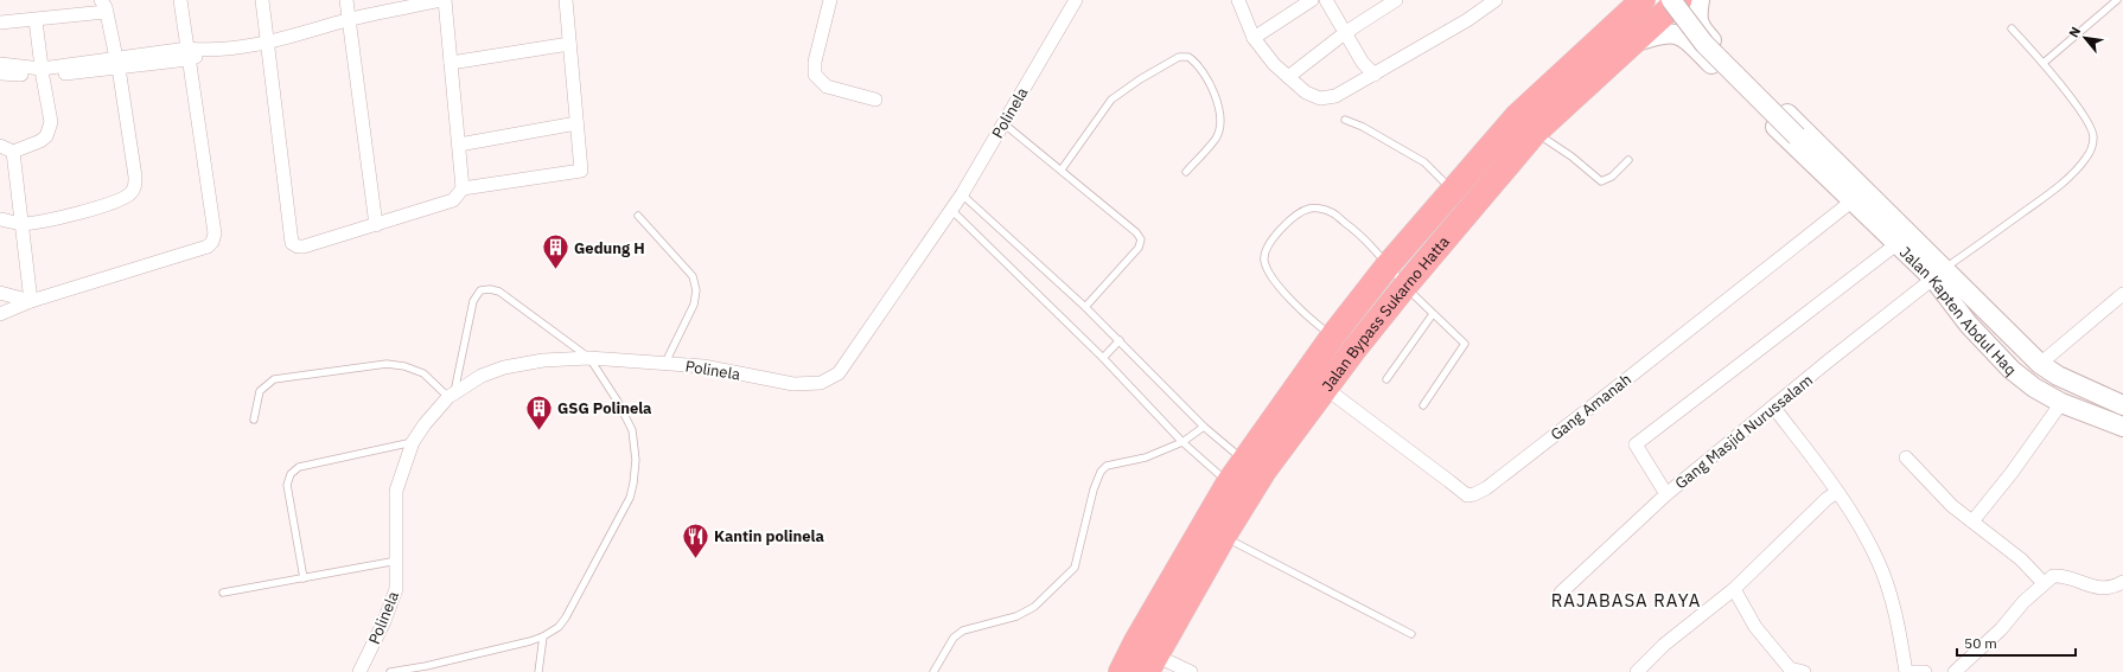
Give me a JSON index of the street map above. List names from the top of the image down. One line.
{"streets":{"highway":["Jalan Bypass Sukarno Hatta"],"street":["Polinela","Jalan Kapten Abdul Haq","Gang Amanah","Gang Masjid Nurussalam"]},"crossings":[["Jalan Kapten Abdul Haq","Jalan Bypass Sukarno Hatta"],["Jalan Kapten Abdul Haq","Gang Amanah"],["Jalan Kapten Abdul Haq","Gang Masjid Nurussalam"],["Jalan Bypass Sukarno Hatta","Gang Amanah"]],"districts":["RAJABASA RAYA"],"places":{"building":["Gedung H","GSG Polinela"],"restaurant":["Kantin polinela"]},"scale_bar":"50 m","north":"top left"}
